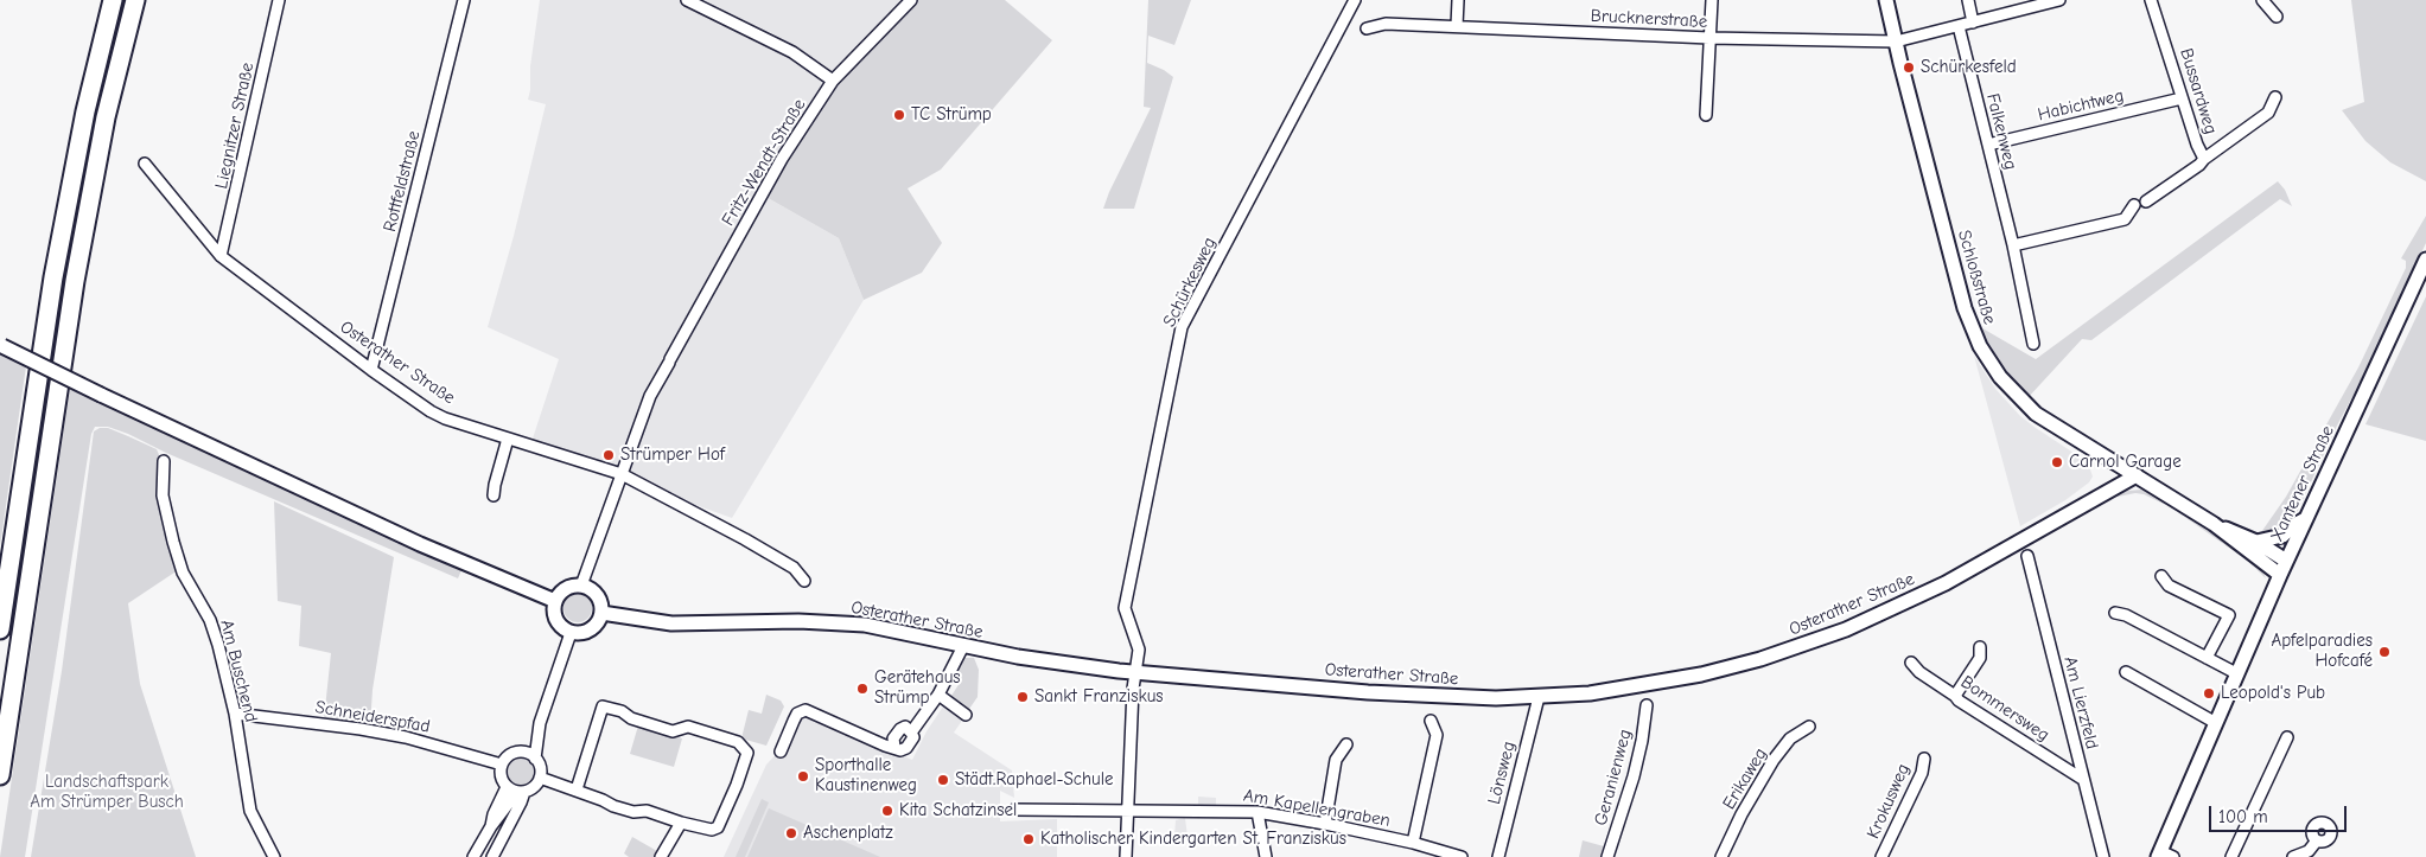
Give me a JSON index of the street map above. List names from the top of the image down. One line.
{"streets":{"main road":["Schloßstraße","Osterather Straße","Xantener Straße"],"street":["Brucknerstraße","Bussardweg","Habichtweg","Liegnitzer Straße","Falkenweg","Fritz-Wendt-Straße","Rottfeldstraße","Schürkesweg","Am Buschend","Am Lierzfeld","Bommersweg","Schneiderspfad","Lönsweg","Geranienweg","Erikaweg","Krokusweg","Am Kapellengraben"]},"crossings":[["Brucknerstraße","Falkenweg"],["Brucknerstraße","Schloßstraße"],["Bussardweg","Habichtweg"],["Habichtweg","Falkenweg"],["Liegnitzer Straße","Osterather Straße"],["Fritz-Wendt-Straße","Osterather Straße"],["Rottfeldstraße","Osterather Straße"],["Schloßstraße","Osterather Straße"],["Schloßstraße","Xantener Straße"],["Schürkesweg","Osterather Straße"],["Schürkesweg","Am Kapellengraben"],["Osterather Straße","Lönsweg"],["Am Buschend","Schneiderspfad"],["Am Lierzfeld","Bommersweg"]],"parks":["Landschaftspark Am Strümper Busch"],"places":["Schürkesfeld","TC Strümp","Strümper Hof","Carnol Garage","Apfelparadies Hofcafé","Gerätehaus Strümp","Leopold's Pub","Sankt Franziskus","Sporthalle Kaustinenweg","Städt.Raphael-Schule","Kita Schatzinsel","Aschenplatz","Katholischer Kindergarten St. Franziskus"],"scale_bar":"100 m"}
